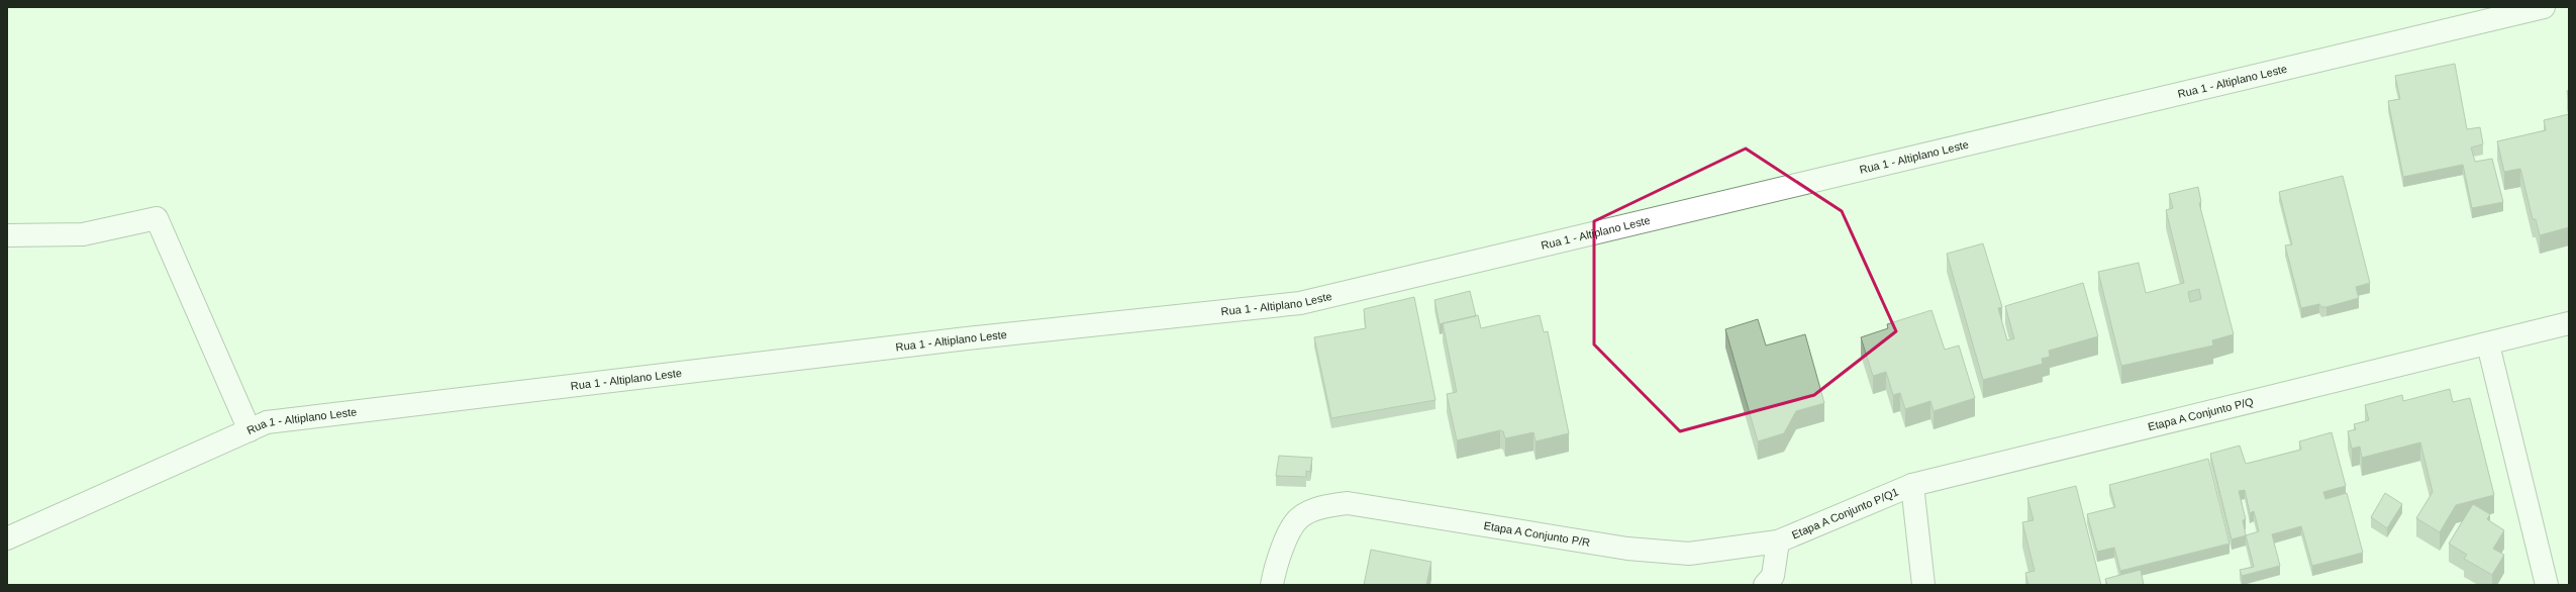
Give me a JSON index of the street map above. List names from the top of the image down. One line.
{"streets":{"street":["Rua 1 - Altiplano Leste","Etapa A Conjunto P/Q","Etapa A Conjunto P/Q1","Etapa A Conjunto P/R"]},"crossings":[["Etapa A Conjunto P/Q","Etapa A Conjunto P/Q1"],["Etapa A Conjunto P/Q1","Etapa A Conjunto P/R"]]}
